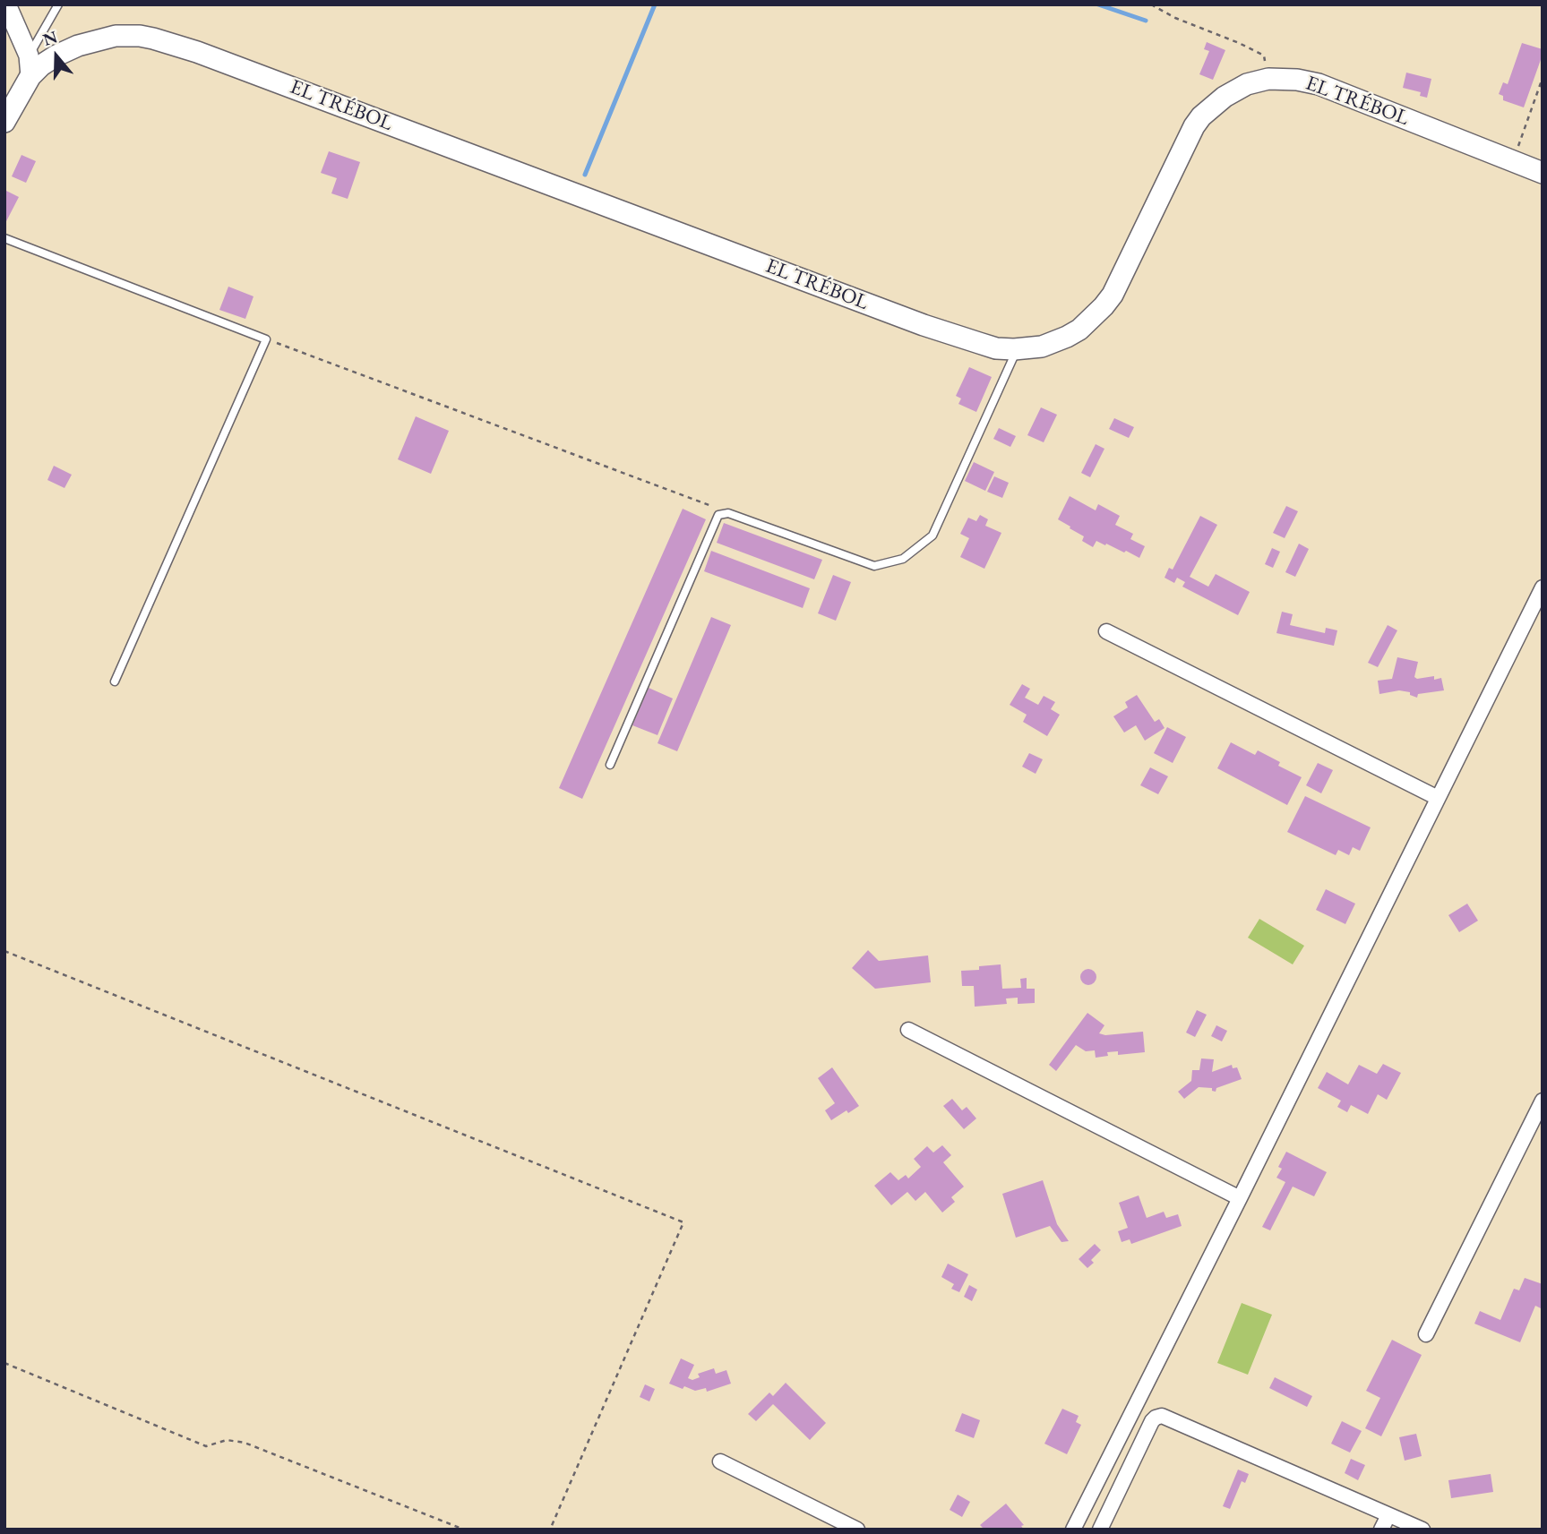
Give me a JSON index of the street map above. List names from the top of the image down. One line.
{"streets":{"main road":["EL TRÉBOL"]},"north":"top"}
